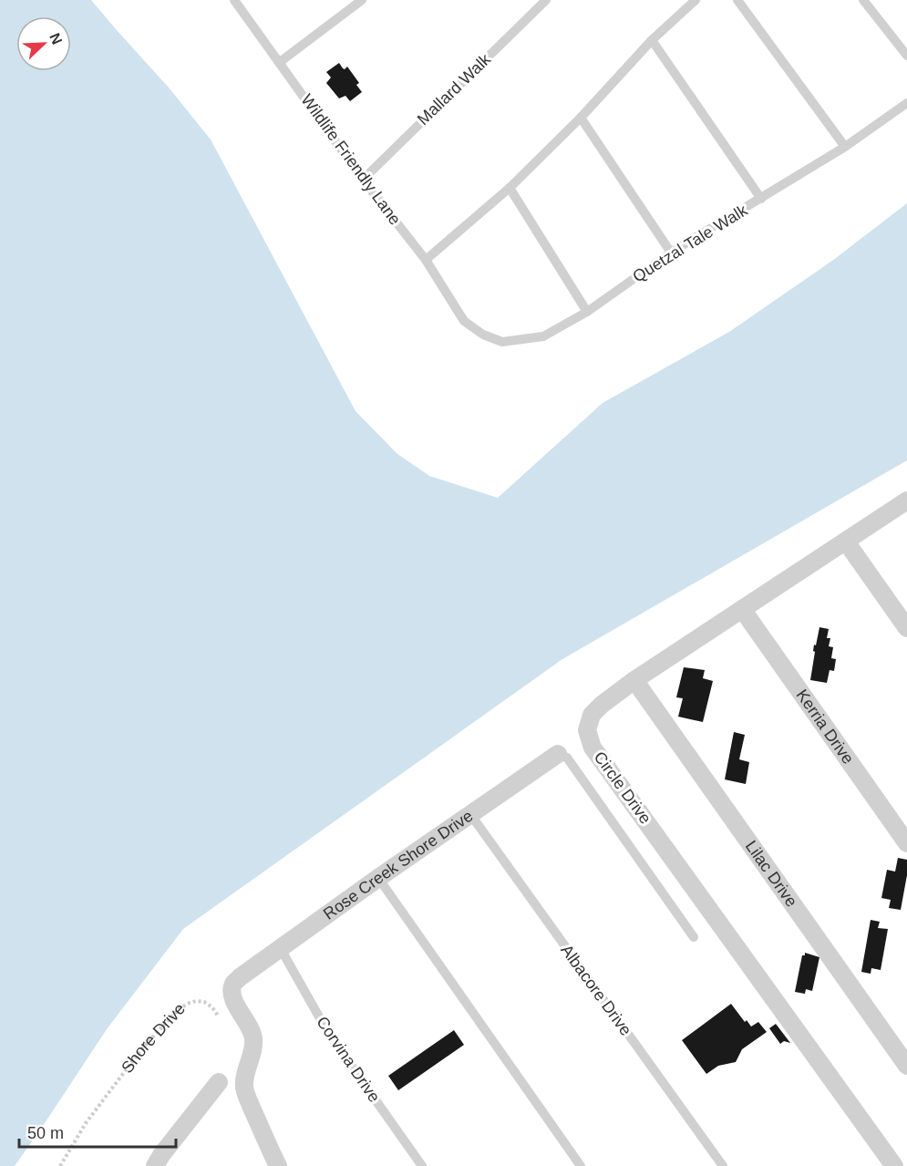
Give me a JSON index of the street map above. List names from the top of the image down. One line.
{"streets":{"street":["Kerria Drive","Circle Drive","Rose Creek Shore Drive","Lilac Drive"],"lane":["Mallard Walk","Wildlife Friendly Lane","Quetzal Tale Walk","Albacore Drive","Corvina Drive"],"path":["Shore Drive"]},"crossings":[["Mallard Walk","Wildlife Friendly Lane"],["Wildlife Friendly Lane","Quetzal Tale Walk"],["Kerria Drive","Circle Drive"],["Circle Drive","Lilac Drive"],["Rose Creek Shore Drive","Albacore Drive"],["Rose Creek Shore Drive","Corvina Drive"]],"scale_bar":"50 m","north":"top right"}
